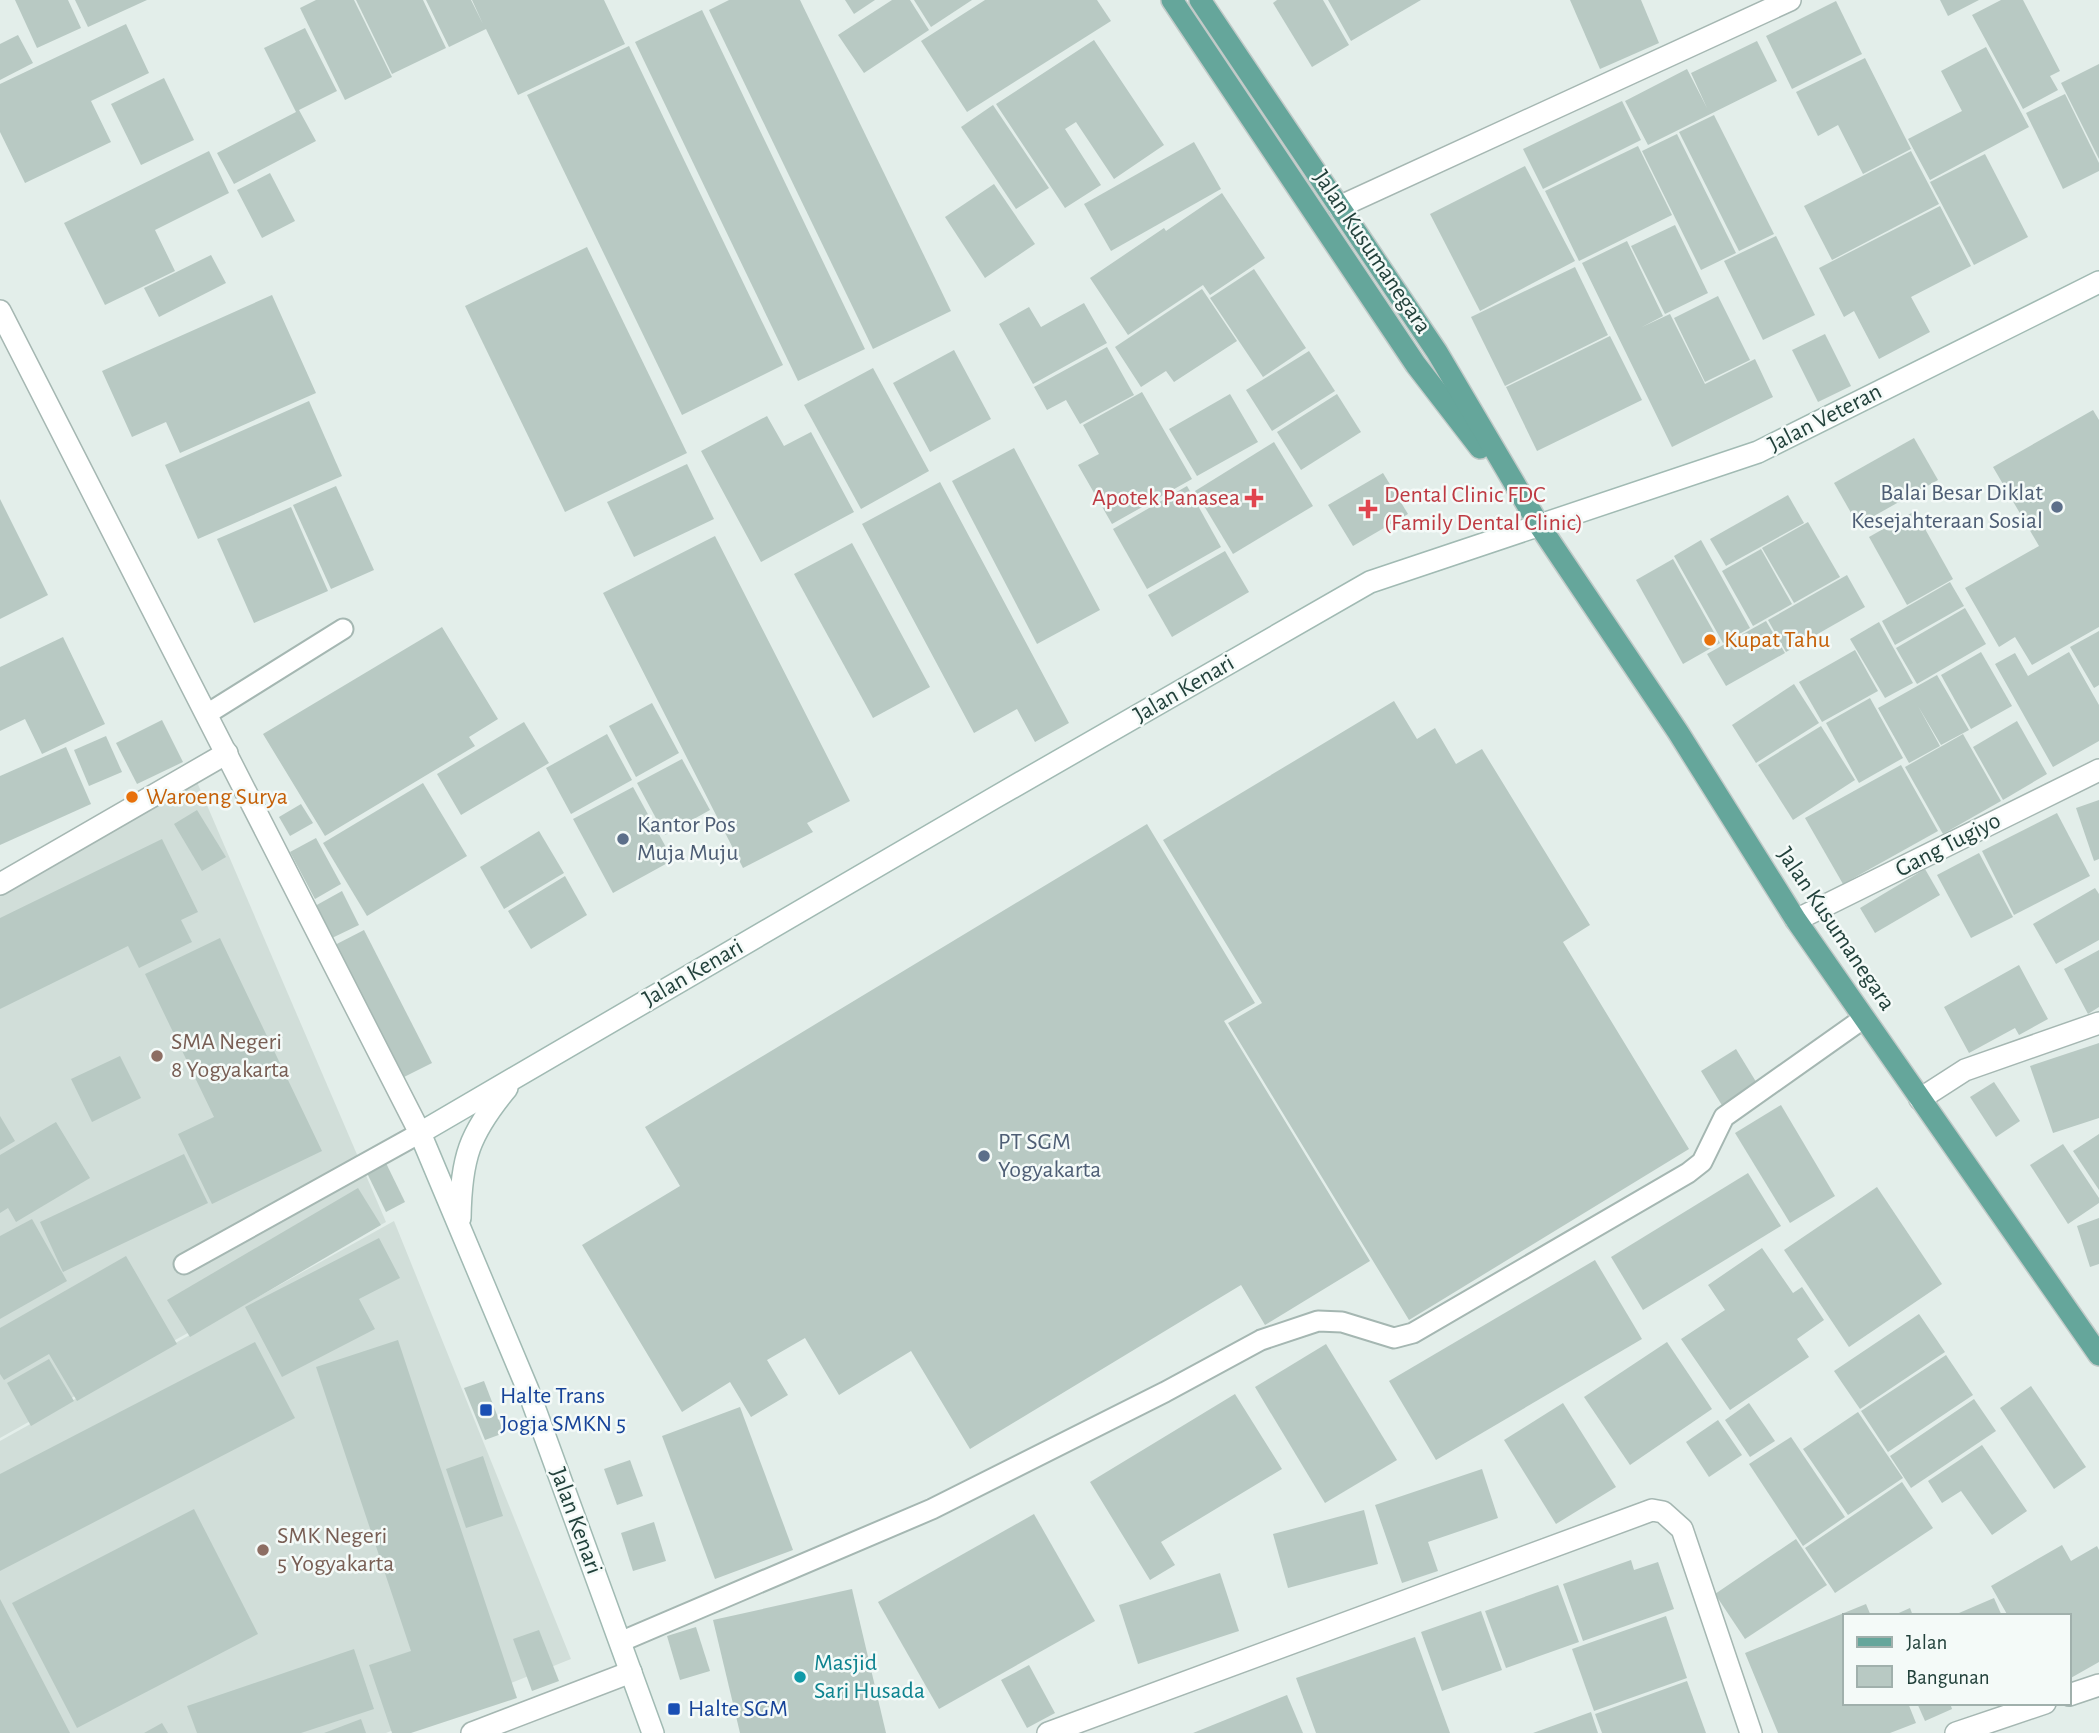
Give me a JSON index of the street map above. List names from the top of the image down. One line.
{"streets":{"main road":["Jalan Kusumanegara"],"street":["Jalan Veteran","Jalan Kenari","Gang Tugiyo"]},"crossings":[["Jalan Kusumanegara","Jalan Veteran"],["Jalan Kusumanegara","Jalan Kenari"],["Jalan Kusumanegara","Gang Tugiyo"],["Jalan Veteran","Jalan Kenari"]],"places":{"health":["Apotek Panasea","Dental Clinic FDC (Family Dental Clinic)"],"other":["Balai Besar Diklat Kesejahteraan Sosial","Kupat Tahu","Waroeng Surya","Kantor Pos Muja Muju","SMA Negeri 8 Yogyakarta","PT SGM Yogyakarta","SMK Negeri 5 Yogyakarta","Masjid Sari Husada"],"transit":["Halte Trans Jogja SMKN 5","Halte SGM"]},"legend":["Jalan","Bangunan"]}
